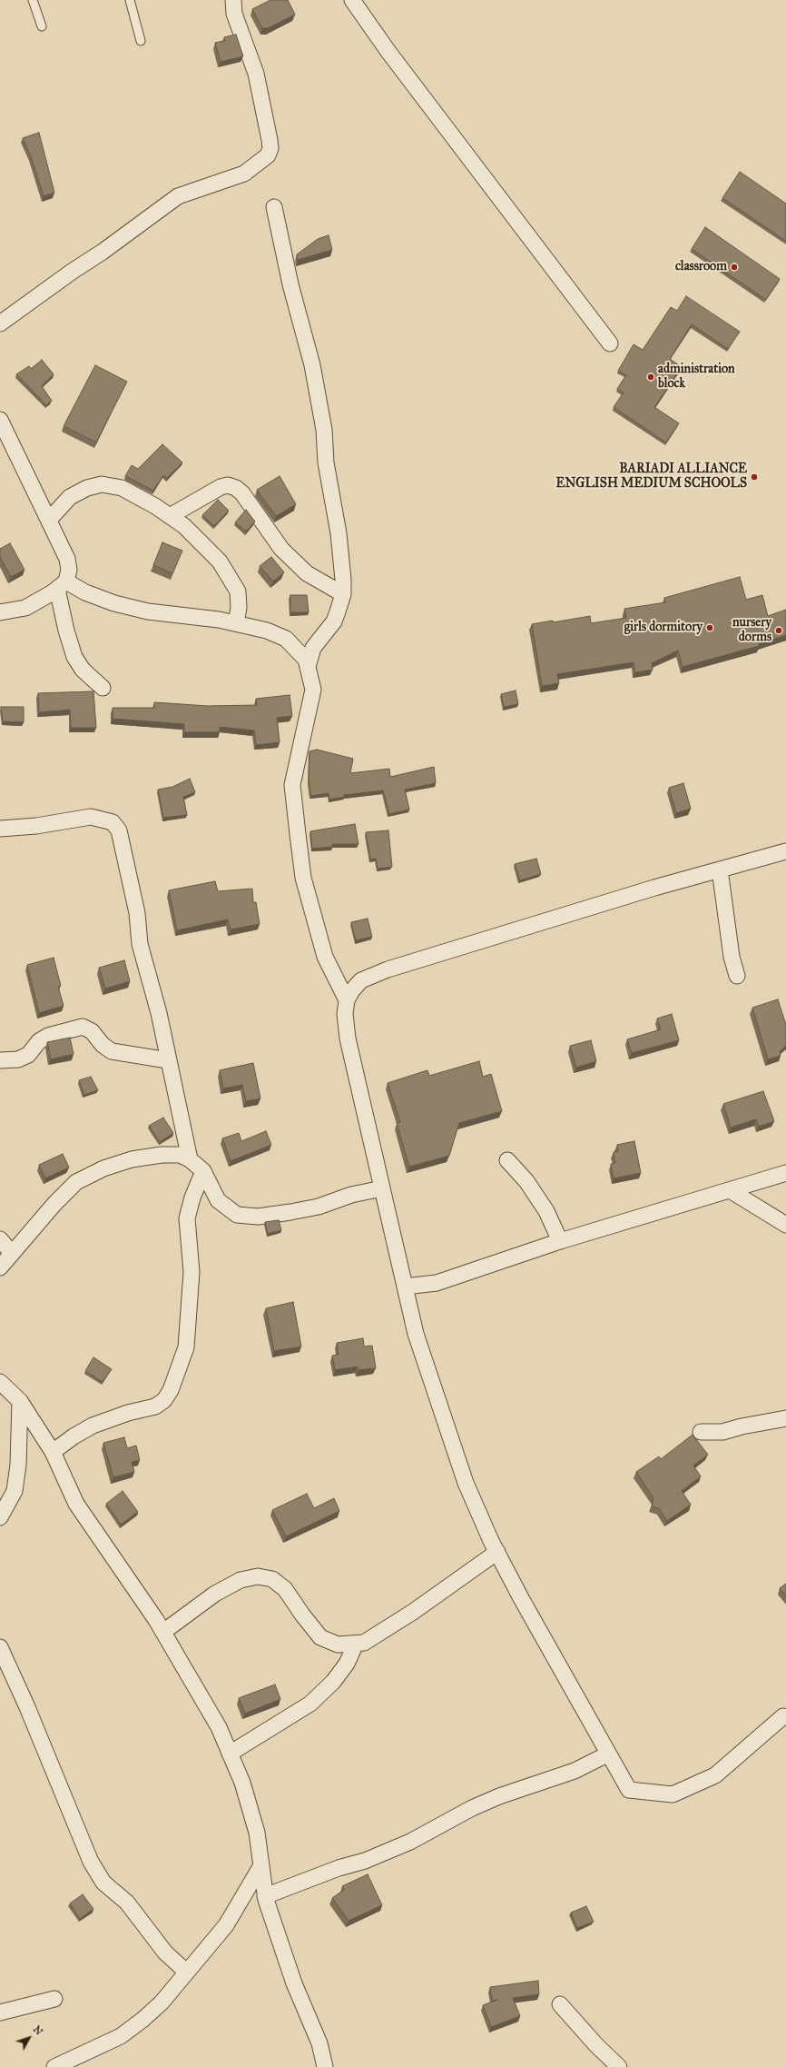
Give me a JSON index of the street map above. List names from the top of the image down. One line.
{"places":["classroom","administration block","BARIADI ALLIANCE ENGLISH MEDIUM SCHOOLS","girls dormitory","nursery dorms"],"north":"top right"}
